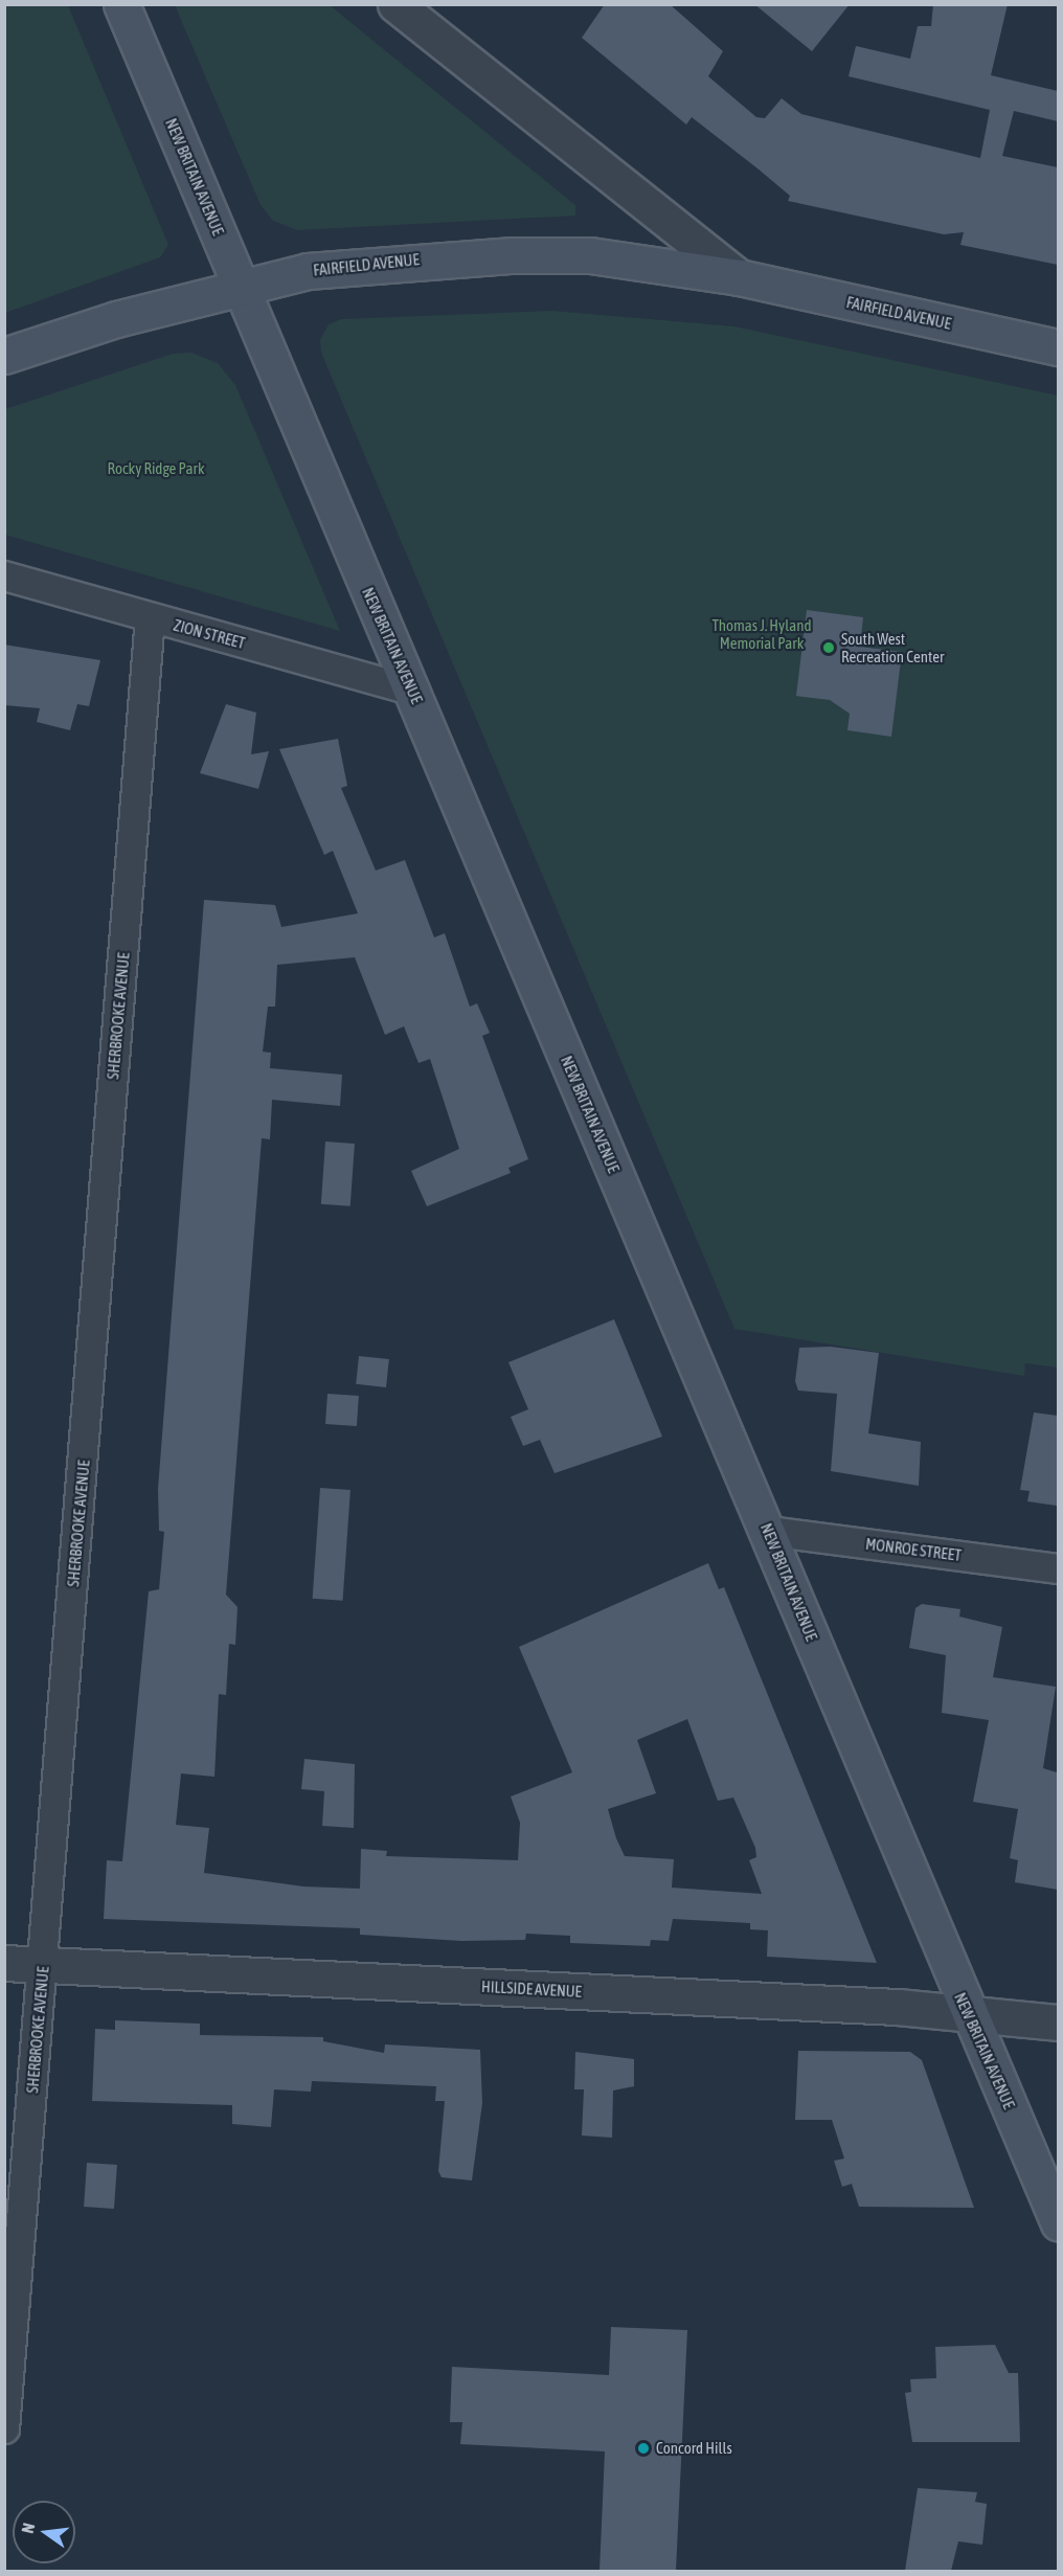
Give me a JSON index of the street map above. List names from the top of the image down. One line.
{"streets":{"main road":["NEW BRITAIN AVENUE","FAIRFIELD AVENUE"],"street":["ZION STREET","SHERBROOKE AVENUE","MONROE STREET","HILLSIDE AVENUE"]},"crossings":[["NEW BRITAIN AVENUE","FAIRFIELD AVENUE"],["NEW BRITAIN AVENUE","ZION STREET"],["NEW BRITAIN AVENUE","MONROE STREET"],["NEW BRITAIN AVENUE","HILLSIDE AVENUE"],["ZION STREET","SHERBROOKE AVENUE"],["SHERBROOKE AVENUE","HILLSIDE AVENUE"]],"parks":["Rocky Ridge Park","Thomas J. Hyland Memorial Park"],"places":["South West Recreation Center","Concord Hills"],"north":"left"}
